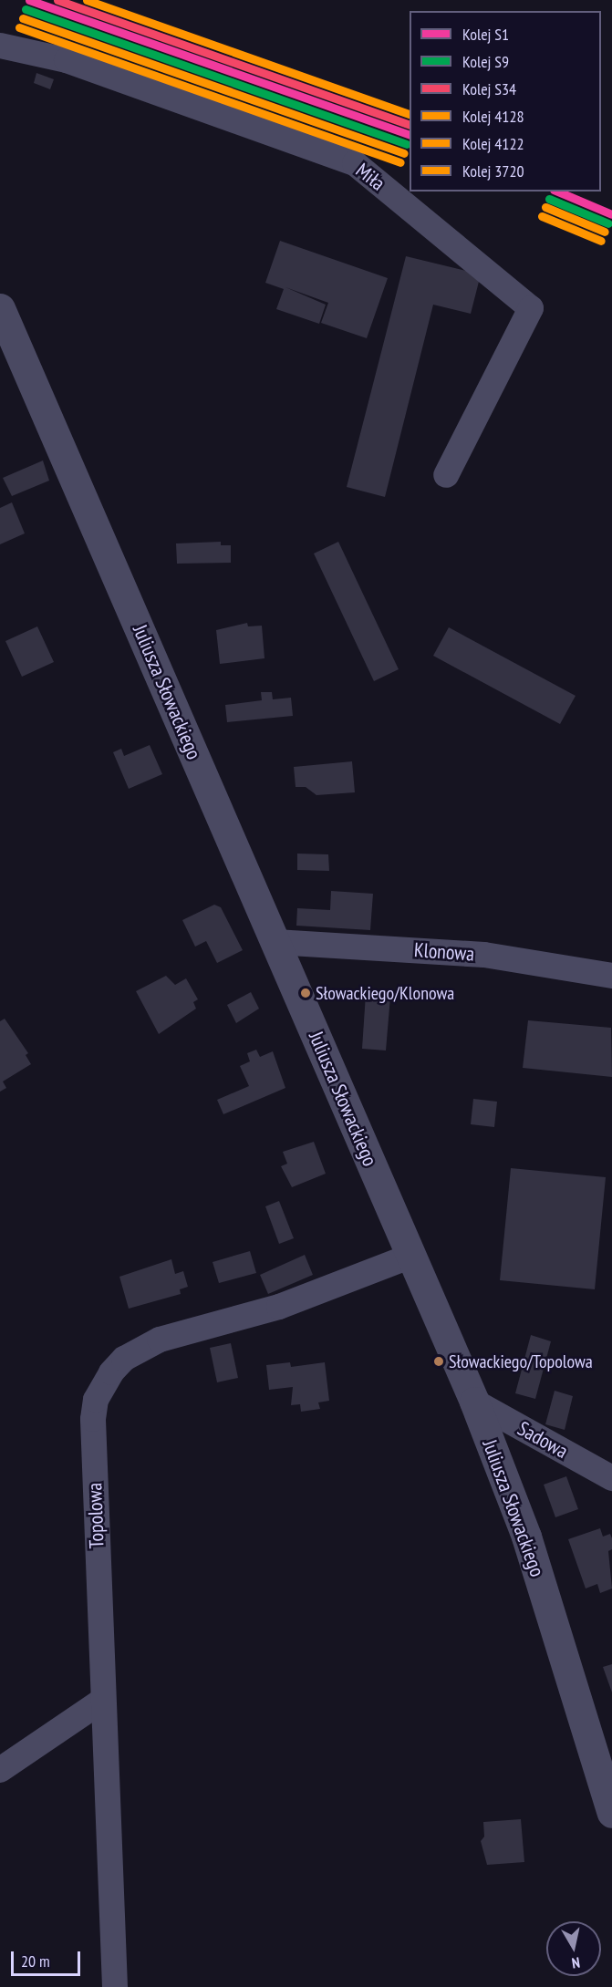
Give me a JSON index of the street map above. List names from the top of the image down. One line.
{"streets":{"street":["Miła","Juliusza Słowackiego","Klonowa","Sadowa","Topolowa"]},"crossings":[["Juliusza Słowackiego","Klonowa"],["Juliusza Słowackiego","Sadowa"],["Juliusza Słowackiego","Topolowa"]],"places":["Słowackiego/Klonowa","Słowackiego/Topolowa"],"lines":["rail line S1","rail line S34","rail line 4122","rail line S9","rail line 4128","rail line 3720"],"legend":["Kolej S1","Kolej S9","Kolej S34","Kolej 4128","Kolej 4122","Kolej 3720"],"scale_bar":"20 m","north":"bottom"}
